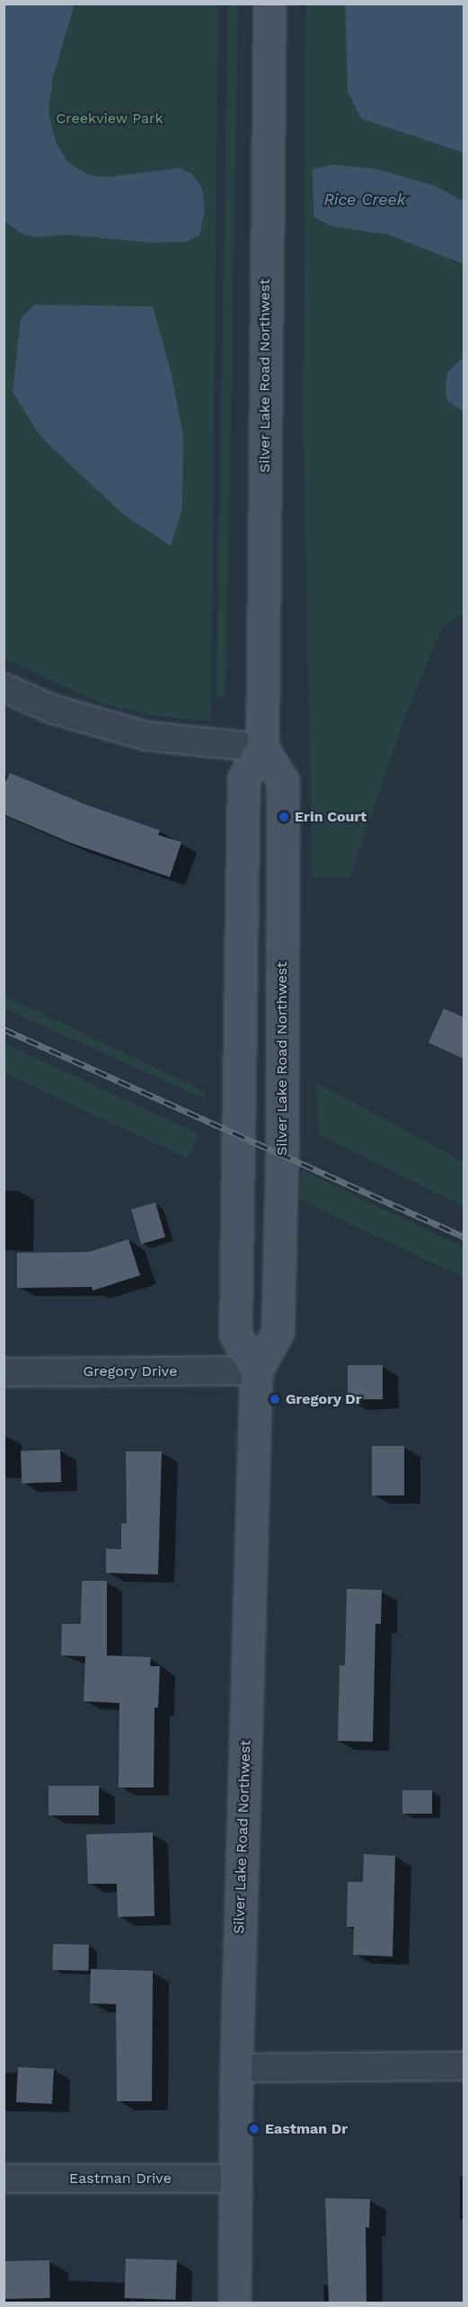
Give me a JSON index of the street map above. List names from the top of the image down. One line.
{"streets":{"main road":["Silver Lake Road Northwest"],"street":["Gregory Drive","Eastman Drive"]},"crossings":[["Silver Lake Road Northwest","Gregory Drive"],["Silver Lake Road Northwest","Eastman Drive"]],"water":["Rice Creek"],"parks":["Creekview Park"],"places":["Erin Court","Gregory Dr","Eastman Dr"]}
